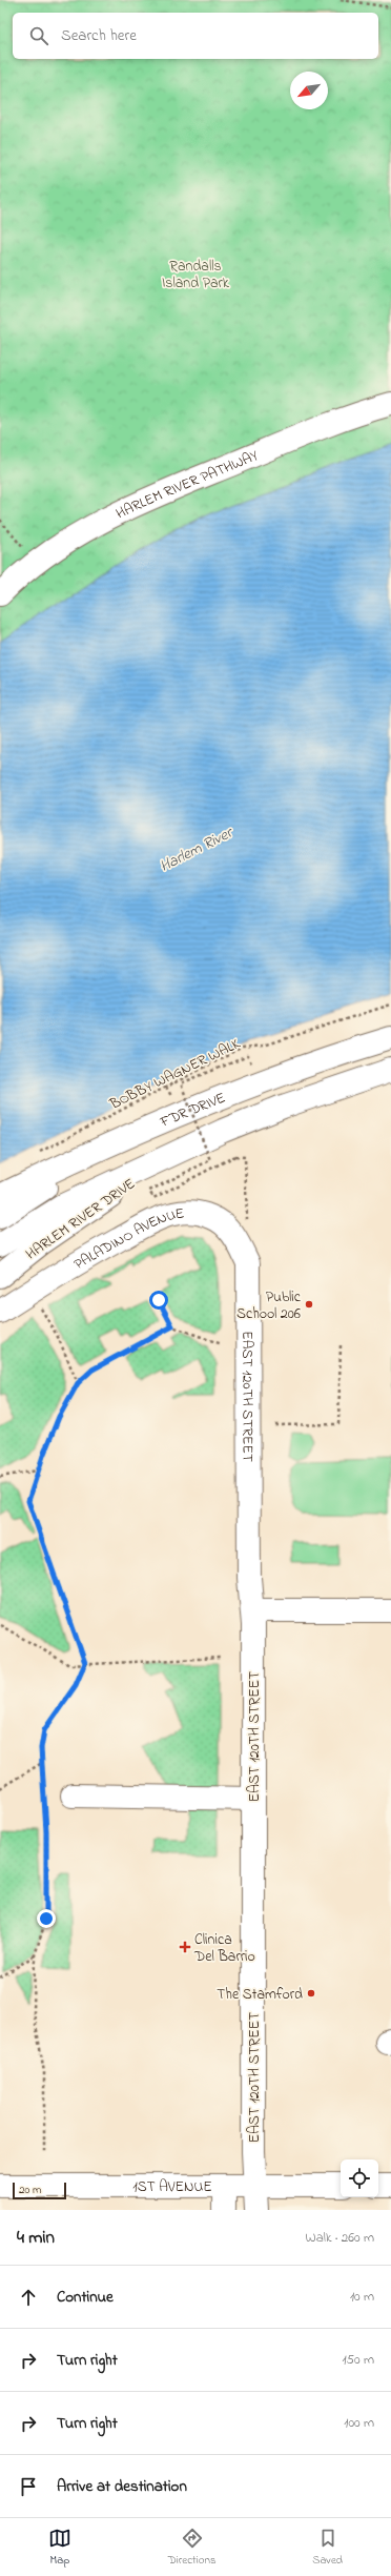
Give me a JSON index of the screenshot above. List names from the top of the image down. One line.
{"streets":{"main road":["HARLEM RIVER PATHWAY","FDR DRIVE","HARLEM RIVER DRIVE","PALADINO AVENUE","EAST 120TH STREET","1ST AVENUE"],"path":["BOBBY WAGNER WALK"]},"crossings":[["PALADINO AVENUE","EAST 120TH STREET"],["EAST 120TH STREET","1ST AVENUE"]],"water":["Harlem River"],"parks":["Randalls Island Park"],"places":{"other":["Public School 206","The Stamford"],"health":["Clinica Del Barrio"]},"scale_bar":"20 m","north":"bottom left","page":{"search":"Search here","scale":"20 m","heading":["4 min","Walk · 260 m"],"list":[["Continue","10 m"],["Turn right","150 m"],["Turn right","100 m"],"Arrive at destination"],"nav":["Map","Directions","Saved"]}}
